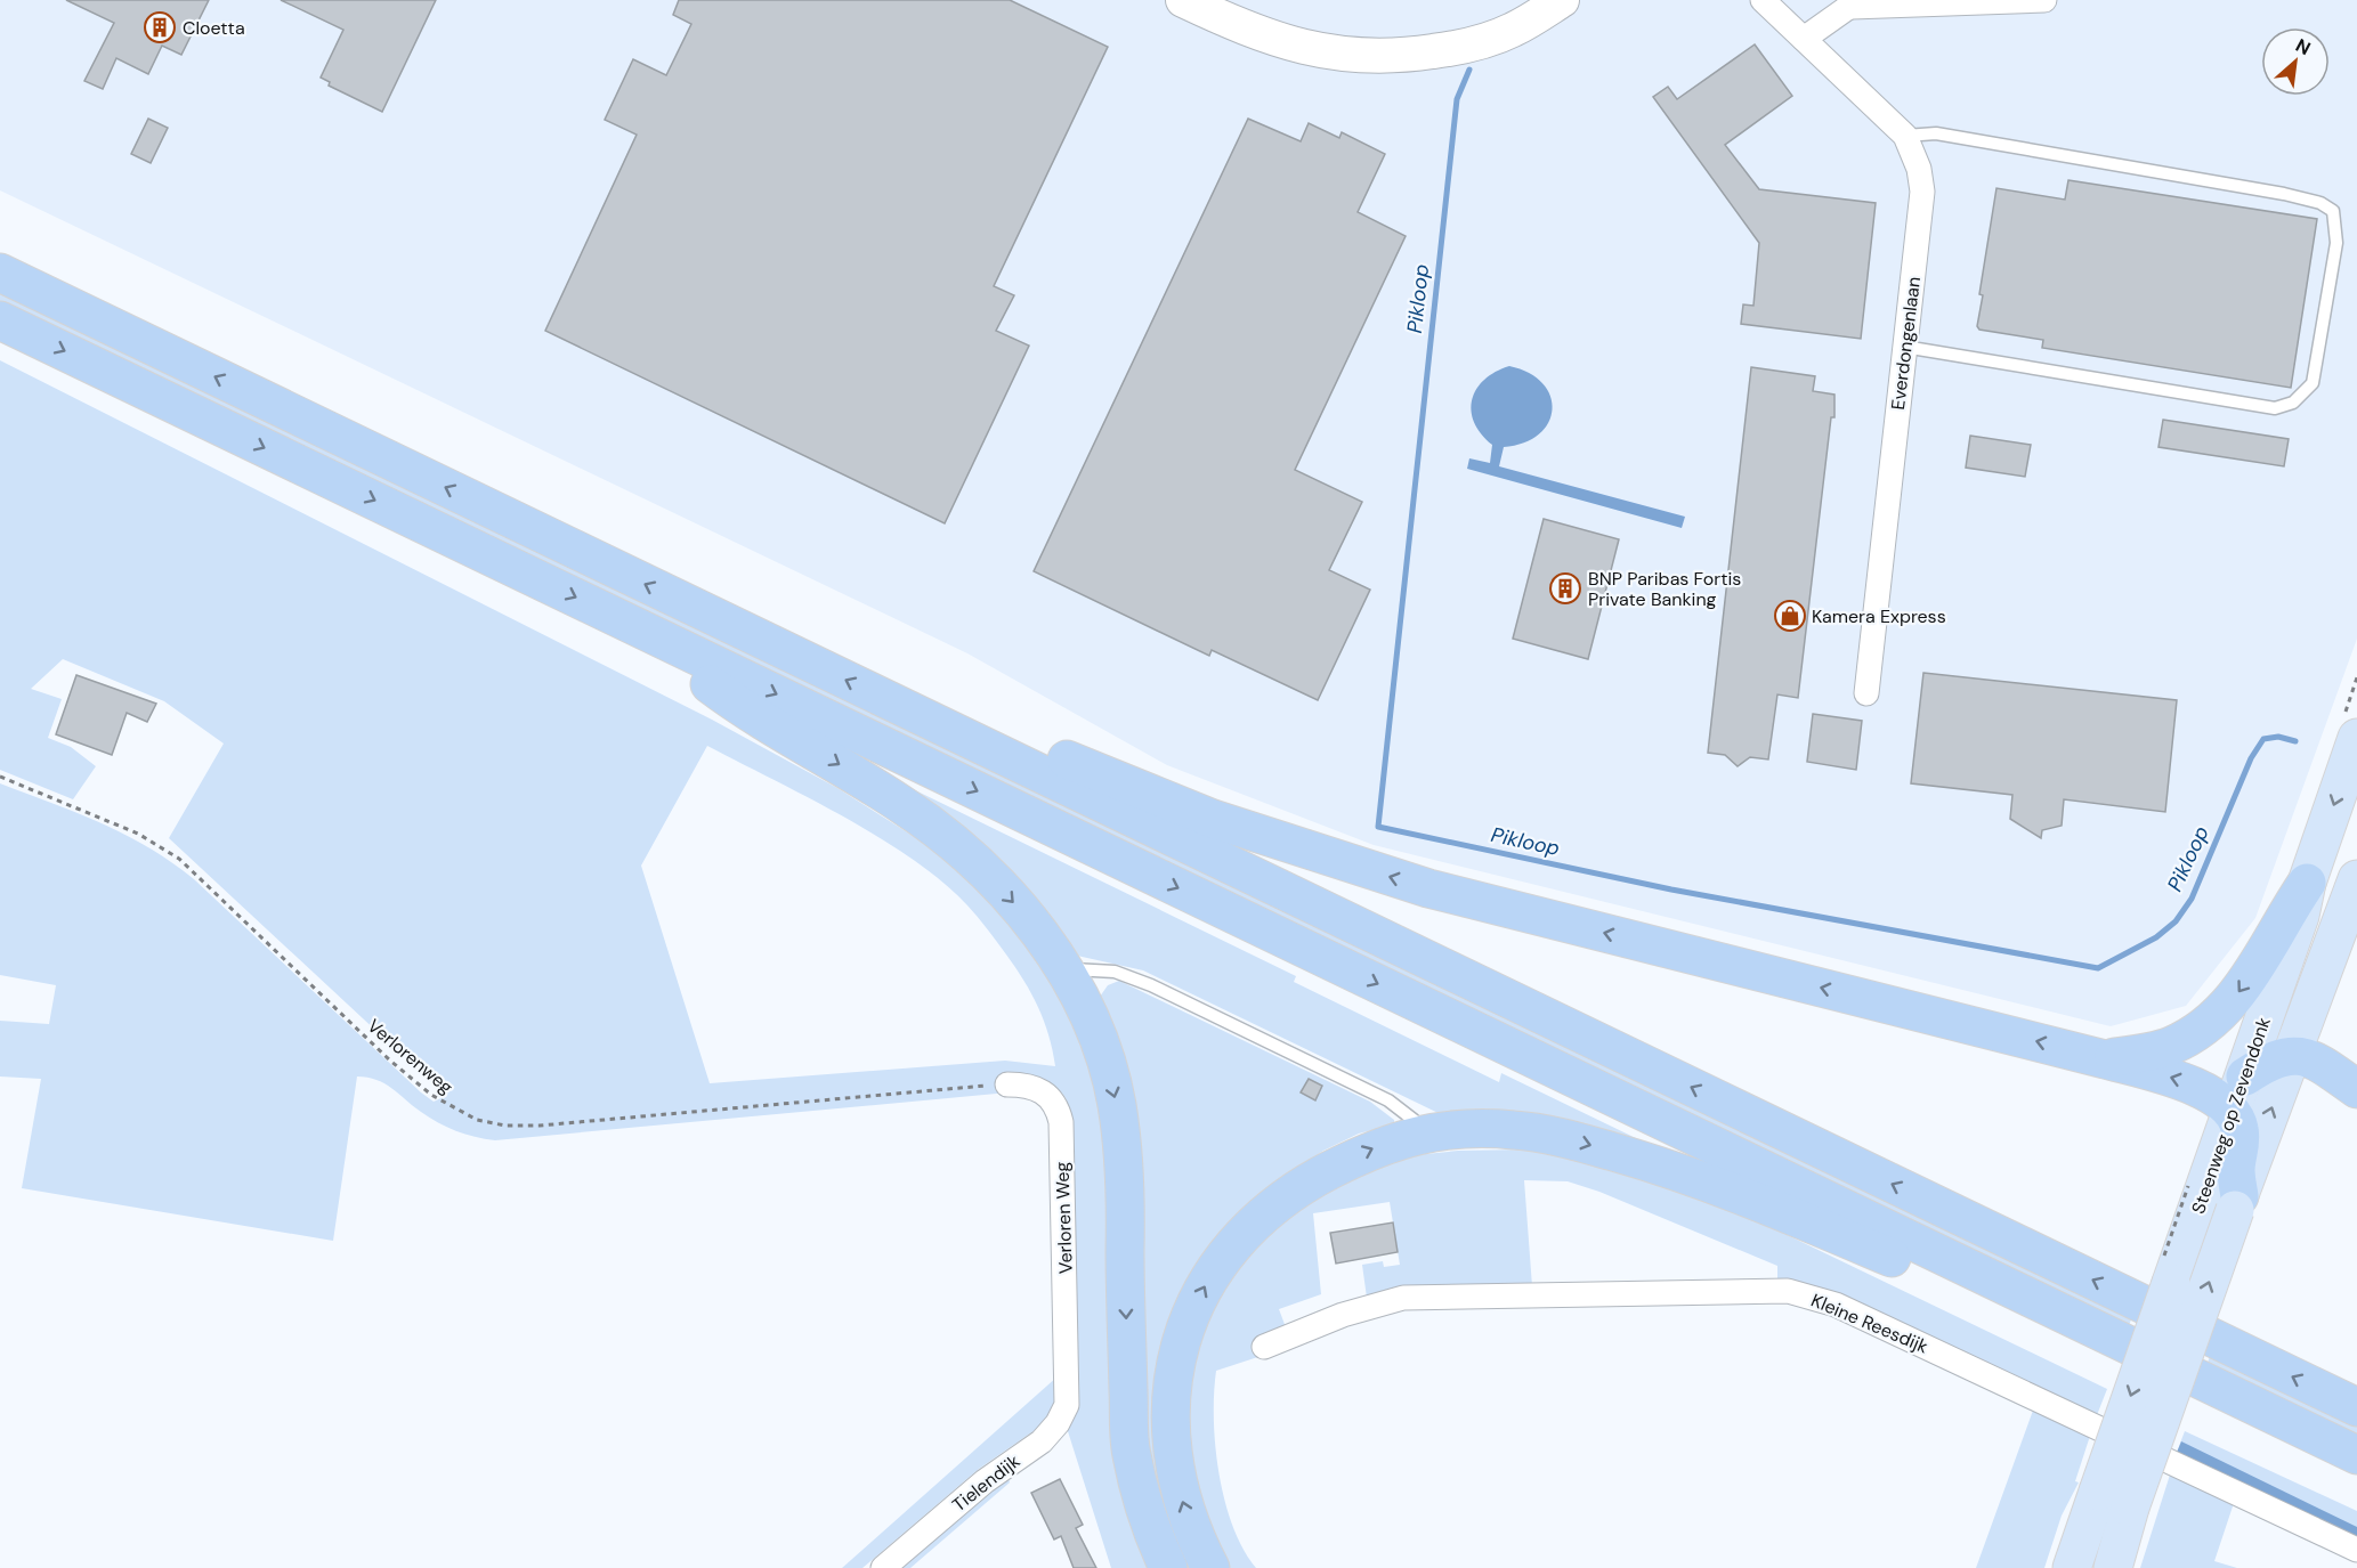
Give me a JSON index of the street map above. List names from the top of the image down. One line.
{"streets":{"main road":["Steenweg op Zevendonk"],"street":["Everdongenlaan","Verloren Weg","Kleine Reesdijk","Tielendijk"],"path":["Verlorenweg"]},"crossings":[["Verlorenweg","Verloren Weg"],["Verloren Weg","Tielendijk"]],"water":["Pikloop"],"places":{"building":["Cloetta","BNP Paribas Fortis Private Banking"],"shop":["Kamera Express"]},"north":"top right"}
